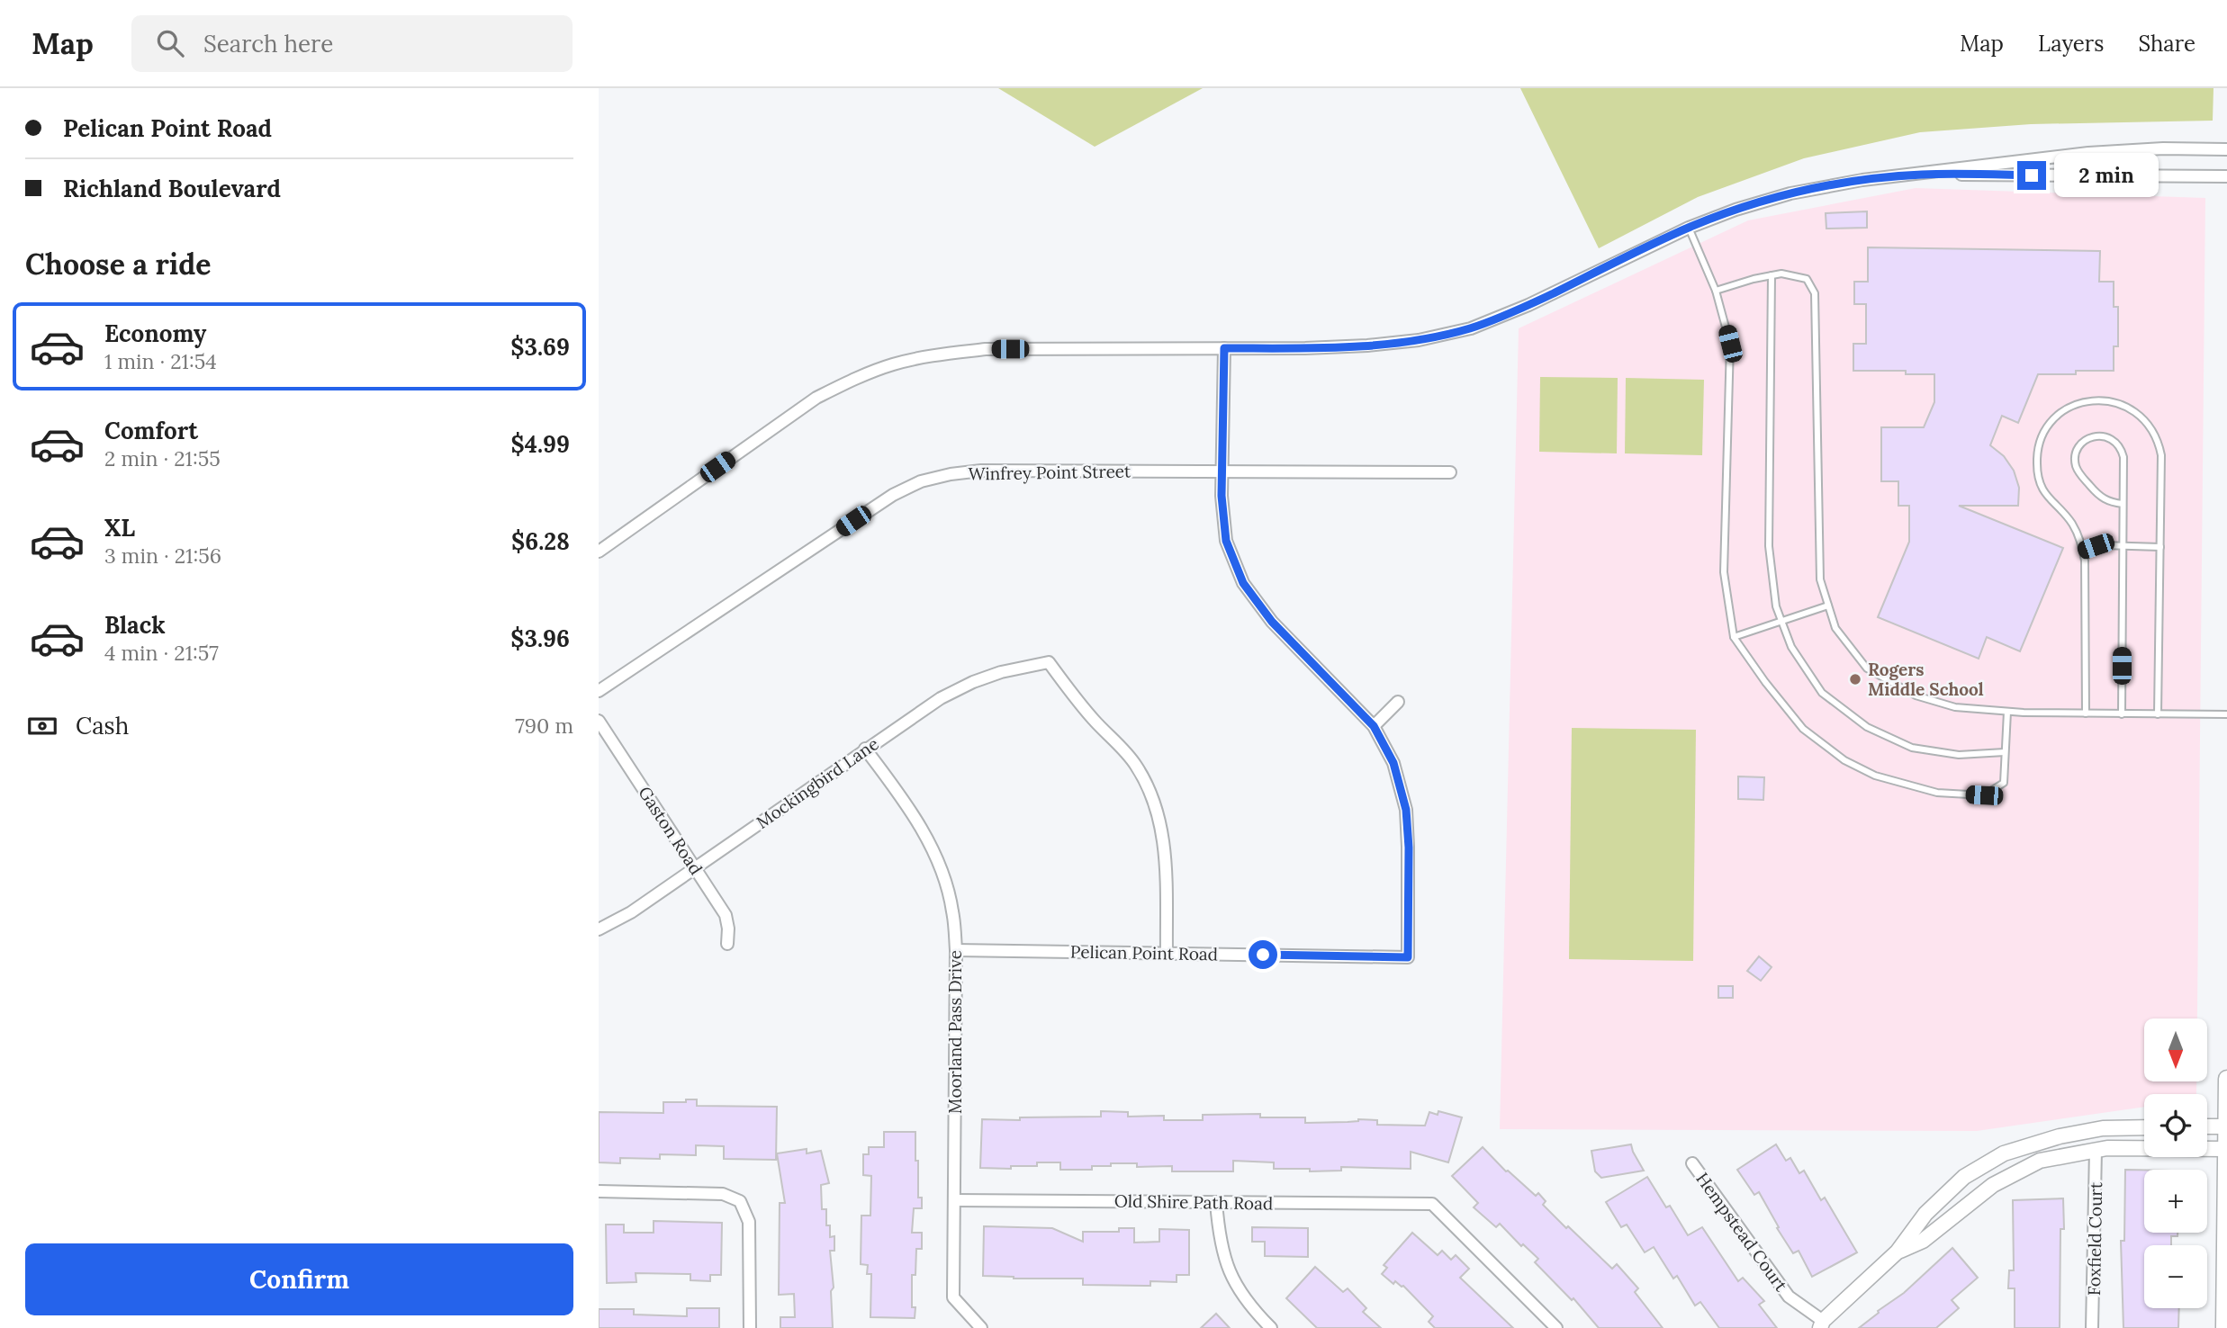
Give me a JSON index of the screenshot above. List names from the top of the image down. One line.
{"streets":{"street":["Winfrey Point Street","Mockingbird Lane","Gaston Road","Pelican Point Road","Moorland Pass Drive","Old Shire Path Road","Hempstead Court","Foxfield Court"]},"crossings":[["Mockingbird Lane","Gaston Road"],["Mockingbird Lane","Pelican Point Road"],["Mockingbird Lane","Moorland Pass Drive"],["Pelican Point Road","Moorland Pass Drive"],["Moorland Pass Drive","Old Shire Path Road"]],"places":["Rogers Middle School"],"north":"bottom","page":{"header":"Map","search":"Search here","nav":["Map","Layers","Share"],"banner":["Pelican Point Road","Richland Boulevard"],"bubble":"2 min","heading":"Choose a ride","list":[{"name":"Economy","note":"1 min · 21:54","value":"$3.69"},{"name":"Comfort","note":"2 min · 21:55","value":"$4.99"},{"name":"XL","note":"3 min · 21:56","value":"$6.28"},{"name":"Black","note":"4 min · 21:57","value":"$3.96"}],"pay":["Cash","790 m"],"map_buttons":["+","−"],"buttons":"Confirm"}}
